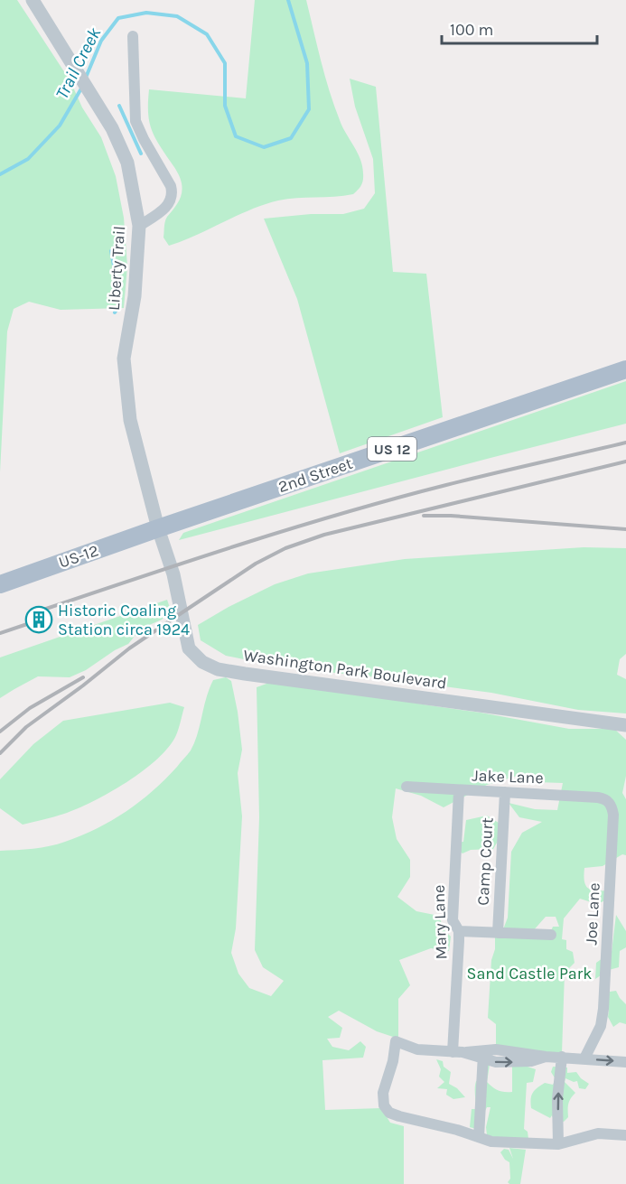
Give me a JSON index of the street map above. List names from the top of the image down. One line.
{"streets":{"main road":["US 12","2nd Street","US-12"],"street":["Liberty Trail","Washington Park Boulevard","Jake Lane","Camp Court","Joe Lane","Mary Lane"]},"crossings":[["Liberty Trail","2nd Street"],["Liberty Trail","US-12"],["Liberty Trail","Washington Park Boulevard"],["2nd Street","US-12"],["2nd Street","Washington Park Boulevard"],["US-12","Washington Park Boulevard"],["Jake Lane","Camp Court"],["Jake Lane","Joe Lane"],["Jake Lane","Mary Lane"]],"water":["Trail Creek"],"parks":["Sand Castle Park"],"places":{"building":["Historic Coaling Station circa 1924"]},"scale_bar":"100 m"}
